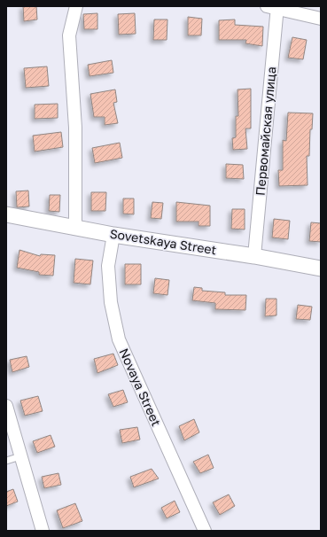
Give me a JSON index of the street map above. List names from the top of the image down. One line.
{"streets":{"street":["Первомайская улица","Sovetskaya Street","Novaya Street"]},"crossings":[["Первомайская улица","Sovetskaya Street"],["Sovetskaya Street","Novaya Street"]]}
